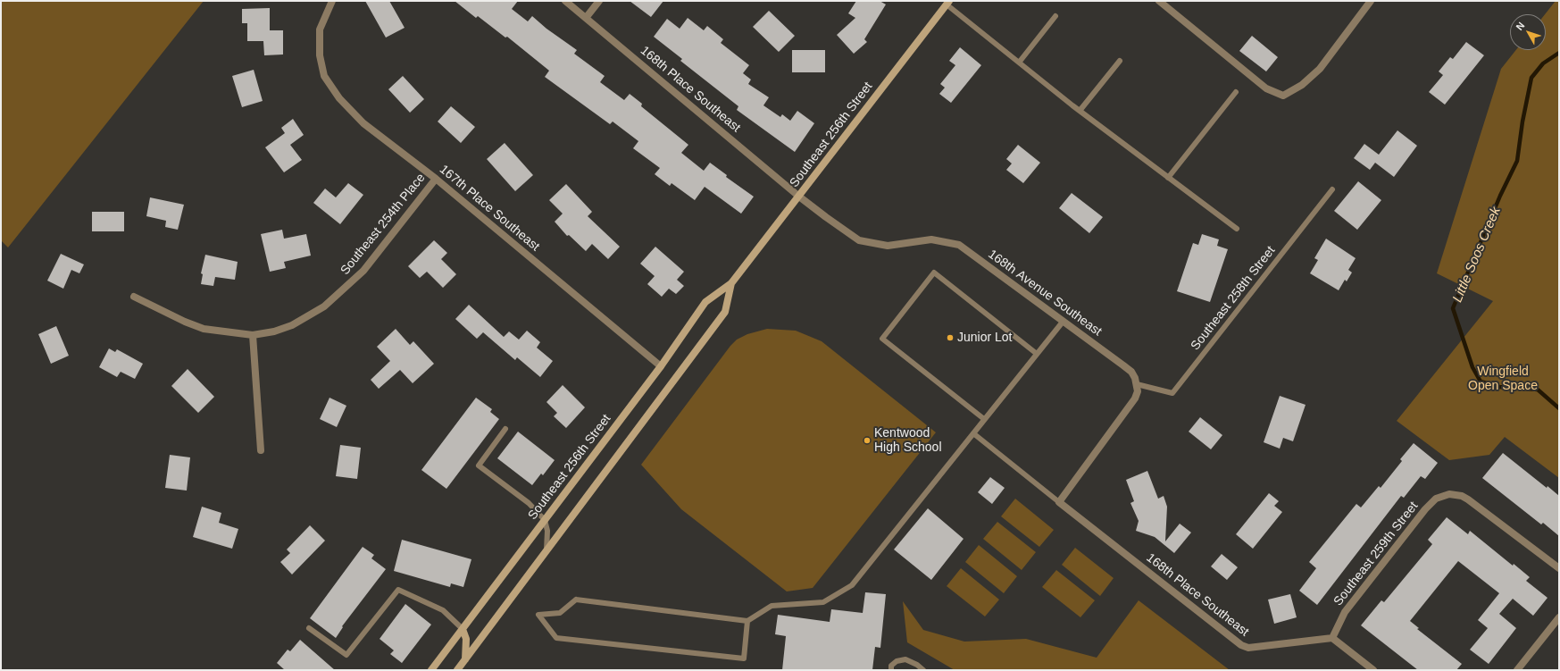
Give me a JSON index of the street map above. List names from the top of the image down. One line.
{"streets":{"main road":["Southeast 256th Street"],"street":["168th Place Southeast","167th Place Southeast","Southeast 254th Place","168th Avenue Southeast","Southeast 259th Street"],"lane":["Southeast 258th Street"]},"crossings":[["168th Place Southeast","Southeast 256th Street"],["168th Place Southeast","168th Avenue Southeast"],["168th Place Southeast","Southeast 259th Street"],["Southeast 256th Street","167th Place Southeast"],["Southeast 256th Street","168th Avenue Southeast"],["167th Place Southeast","Southeast 254th Place"],["168th Avenue Southeast","Southeast 258th Street"]],"water":["Little Soos Creek"],"parks":["Wingfield Open Space"],"places":["Junior Lot","Kentwood High School"],"north":"top left"}
